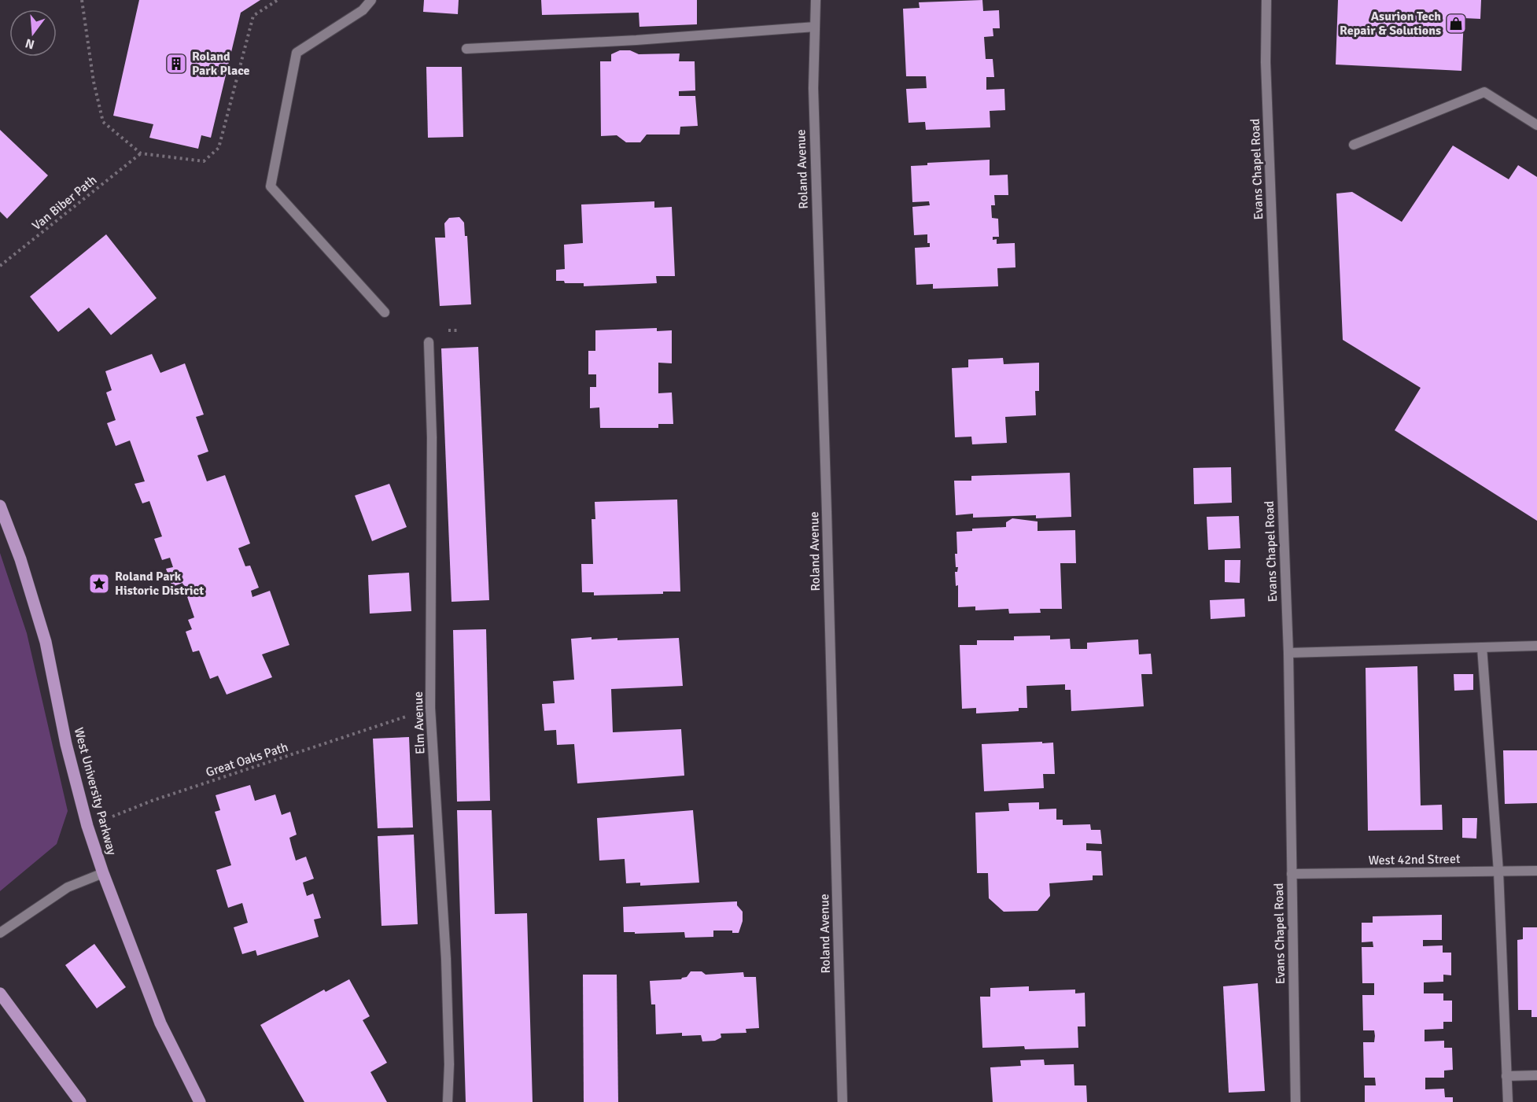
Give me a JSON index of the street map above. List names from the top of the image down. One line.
{"streets":{"main road":["West University Parkway"],"street":["Roland Avenue","Evans Chapel Road","Elm Avenue","West 42nd Street"],"path":["Van Biber Path","Great Oaks Path"]},"crossings":[["Evans Chapel Road","West 42nd Street"],["Great Oaks Path","West University Parkway"]],"places":{"shop":["Asurion Tech Repair & Solutions"],"building":["Roland Park Place"],"place":["Roland Park Historic District"]},"north":"bottom"}
